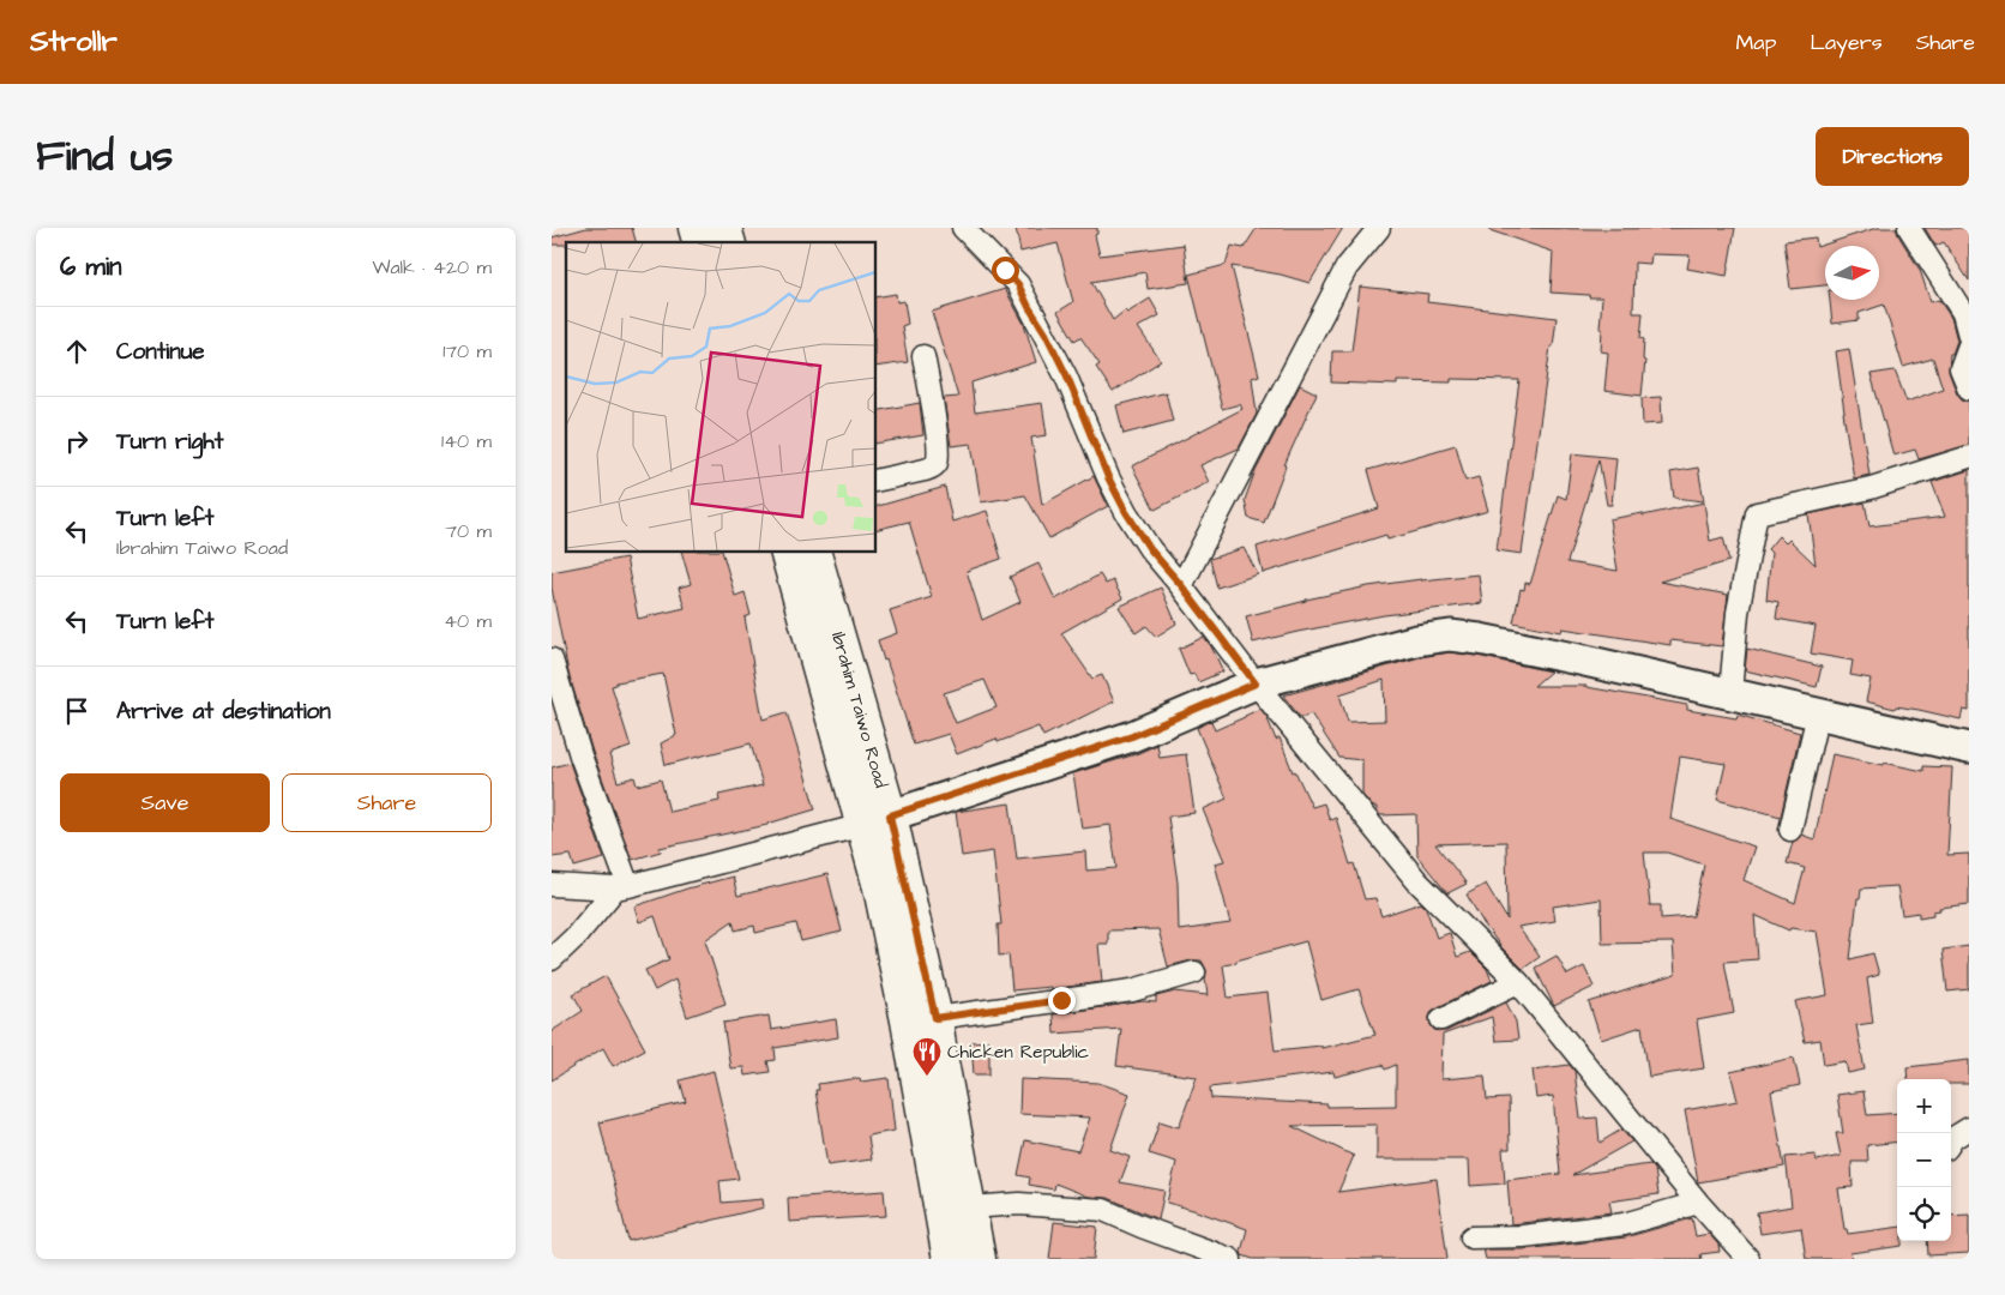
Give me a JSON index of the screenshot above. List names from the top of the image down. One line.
{"streets":{"main road":["Ibrahim Taiwo Road"]},"places":{"restaurant":["Chicken Republic"]},"north":"right","page":{"header":"Strollr","nav":["Map","Layers","Share"],"title":"Find us","buttons":["Directions",["Save","Share"]],"heading":["6 min","Walk · 420 m"],"list":[["Continue","170 m"],["Turn right","140 m"],["Turn left","Ibrahim Taiwo Road","70 m"],["Turn left","40 m"],"Arrive at destination"],"map_buttons":["+","−"]}}
